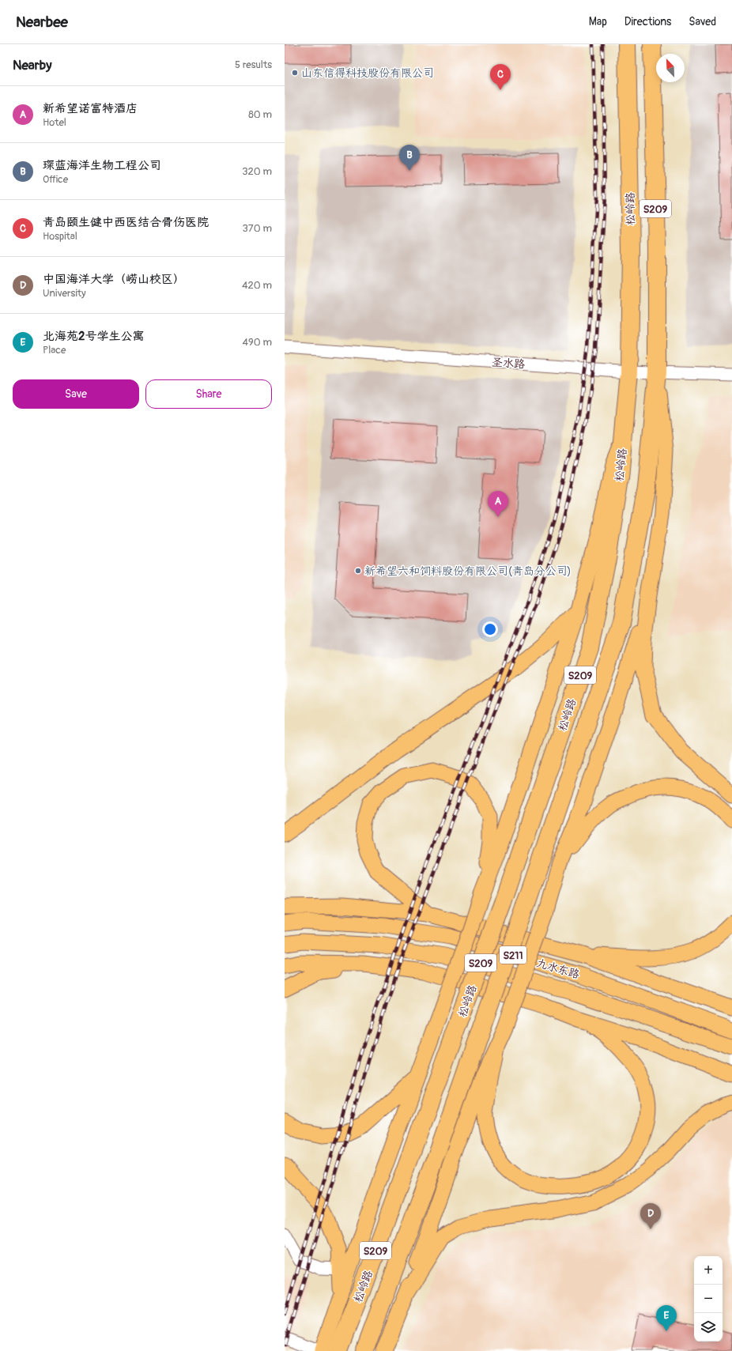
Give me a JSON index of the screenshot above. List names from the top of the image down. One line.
{"streets":{"highway":["松岭路","S209"],"main road":["S211","九水东路"],"street":["圣水路"]},"crossings":[["松岭路","圣水路"]],"places":["山东信得科技股份有限公司","新希望六和饲料股份有限公司(青岛分公司)"],"north":"top left","page":{"header":"Nearbee","nav":["Map","Directions","Saved"],"heading":["Nearby","5 results"],"pins":["C","B","A","D","E"],"list":[{"mark":"A","name":"新希望诺富特酒店","note":"Hotel","value":"80 m"},{"mark":"B","name":"琛蓝海洋生物工程公司","note":"Office","value":"320 m"},{"mark":"C","name":"青岛颐生健中西医结合骨伤医院","note":"Hospital","value":"370 m"},{"mark":"D","name":"中国海洋大学（崂山校区）","note":"University","value":"420 m"},{"mark":"E","name":"北海苑2号学生公寓","note":"Place","value":"490 m"}],"buttons":["Save","Share"],"map_buttons":["+","−"]}}
